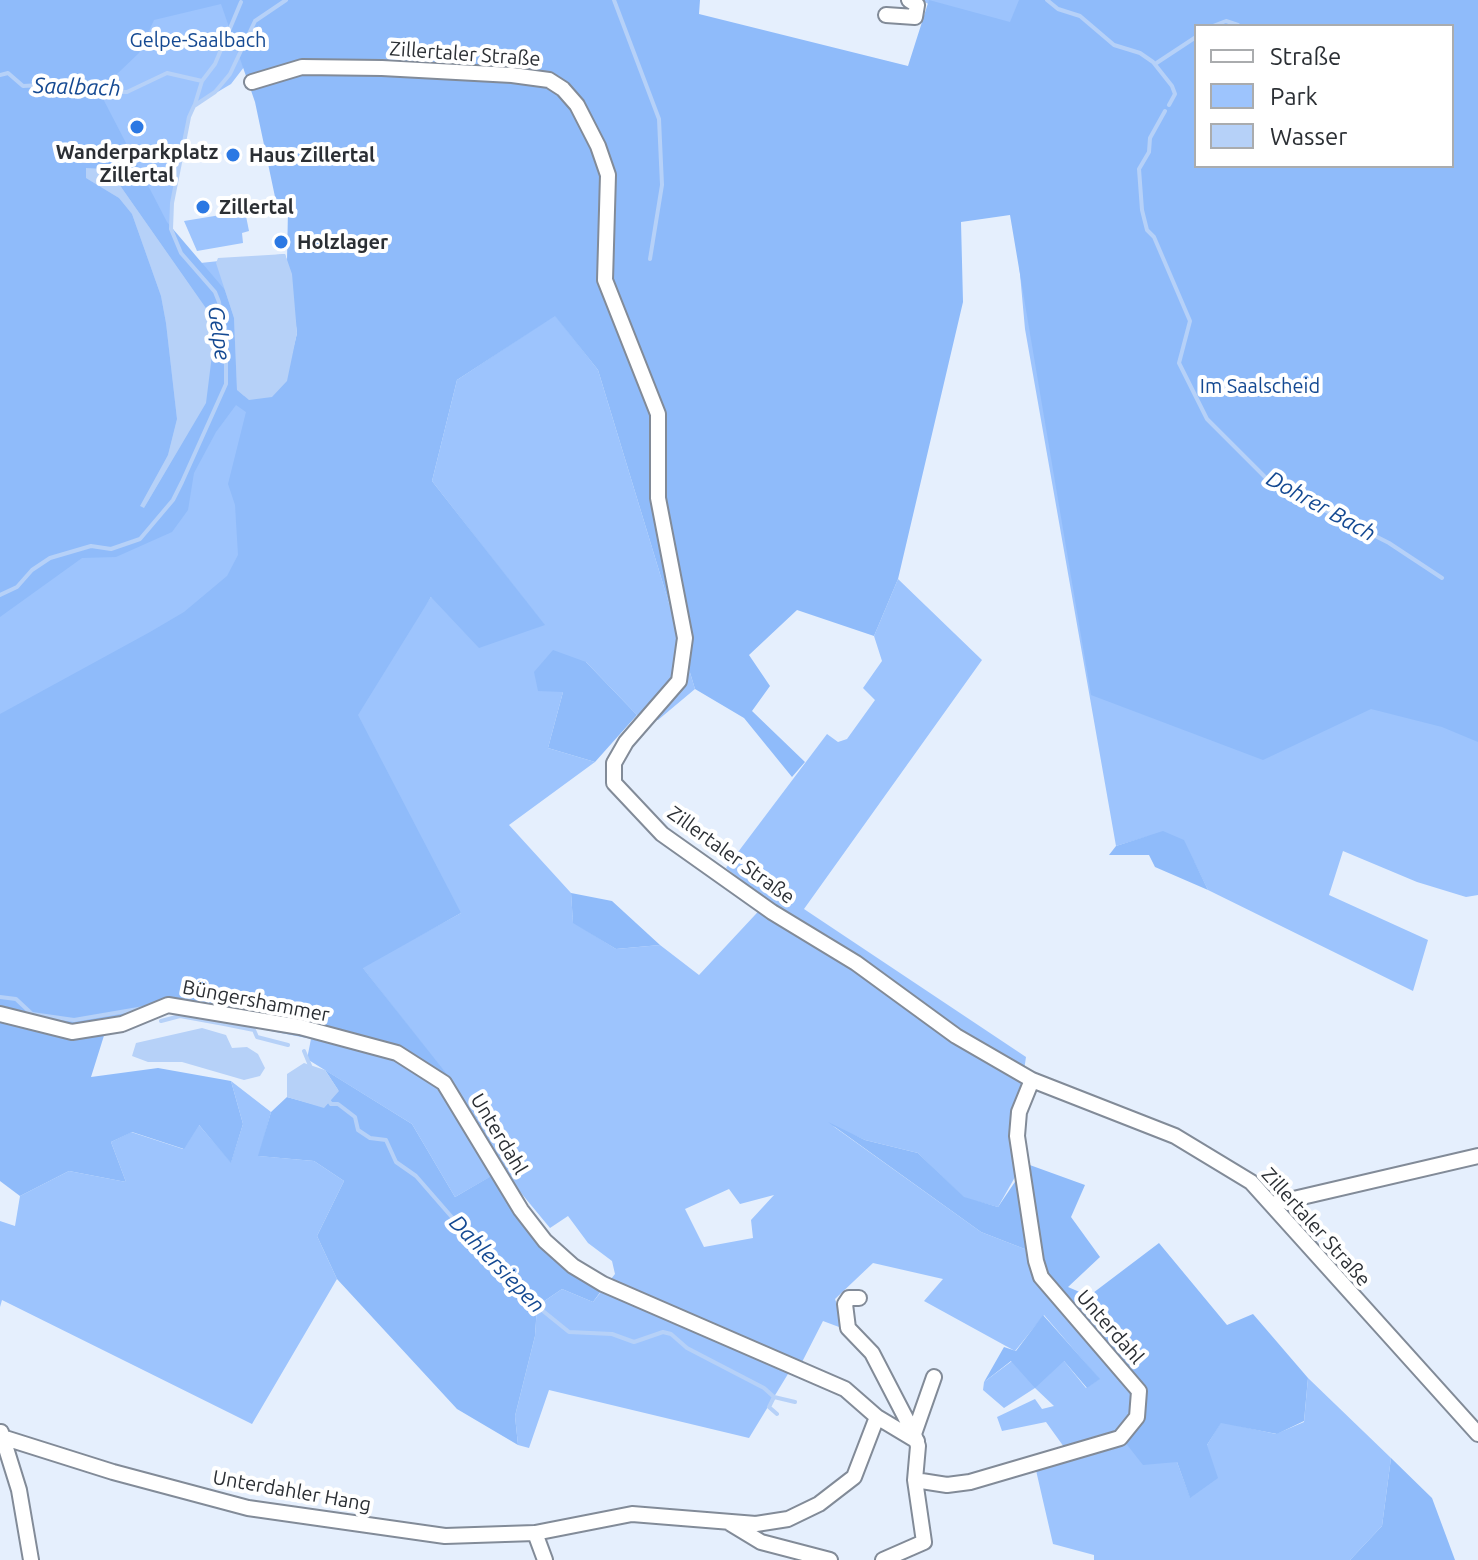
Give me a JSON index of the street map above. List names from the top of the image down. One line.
{"streets":{"street":["Zillertaler Straße","Büngershammer","Unterdahl","Unterdahler Hang"]},"crossings":[["Zillertaler Straße","Unterdahl"],["Büngershammer","Unterdahl"]],"water":["Saalbach","Gelpe","Dohrer Bach","Dahlersiepen"],"parks":["Gelpe-Saalbach","Im Saalscheid"],"places":["Wanderparkplatz Zillertal","Haus Zillertal","Zillertal","Holzlager"],"legend":["Straße","Park","Wasser"]}
